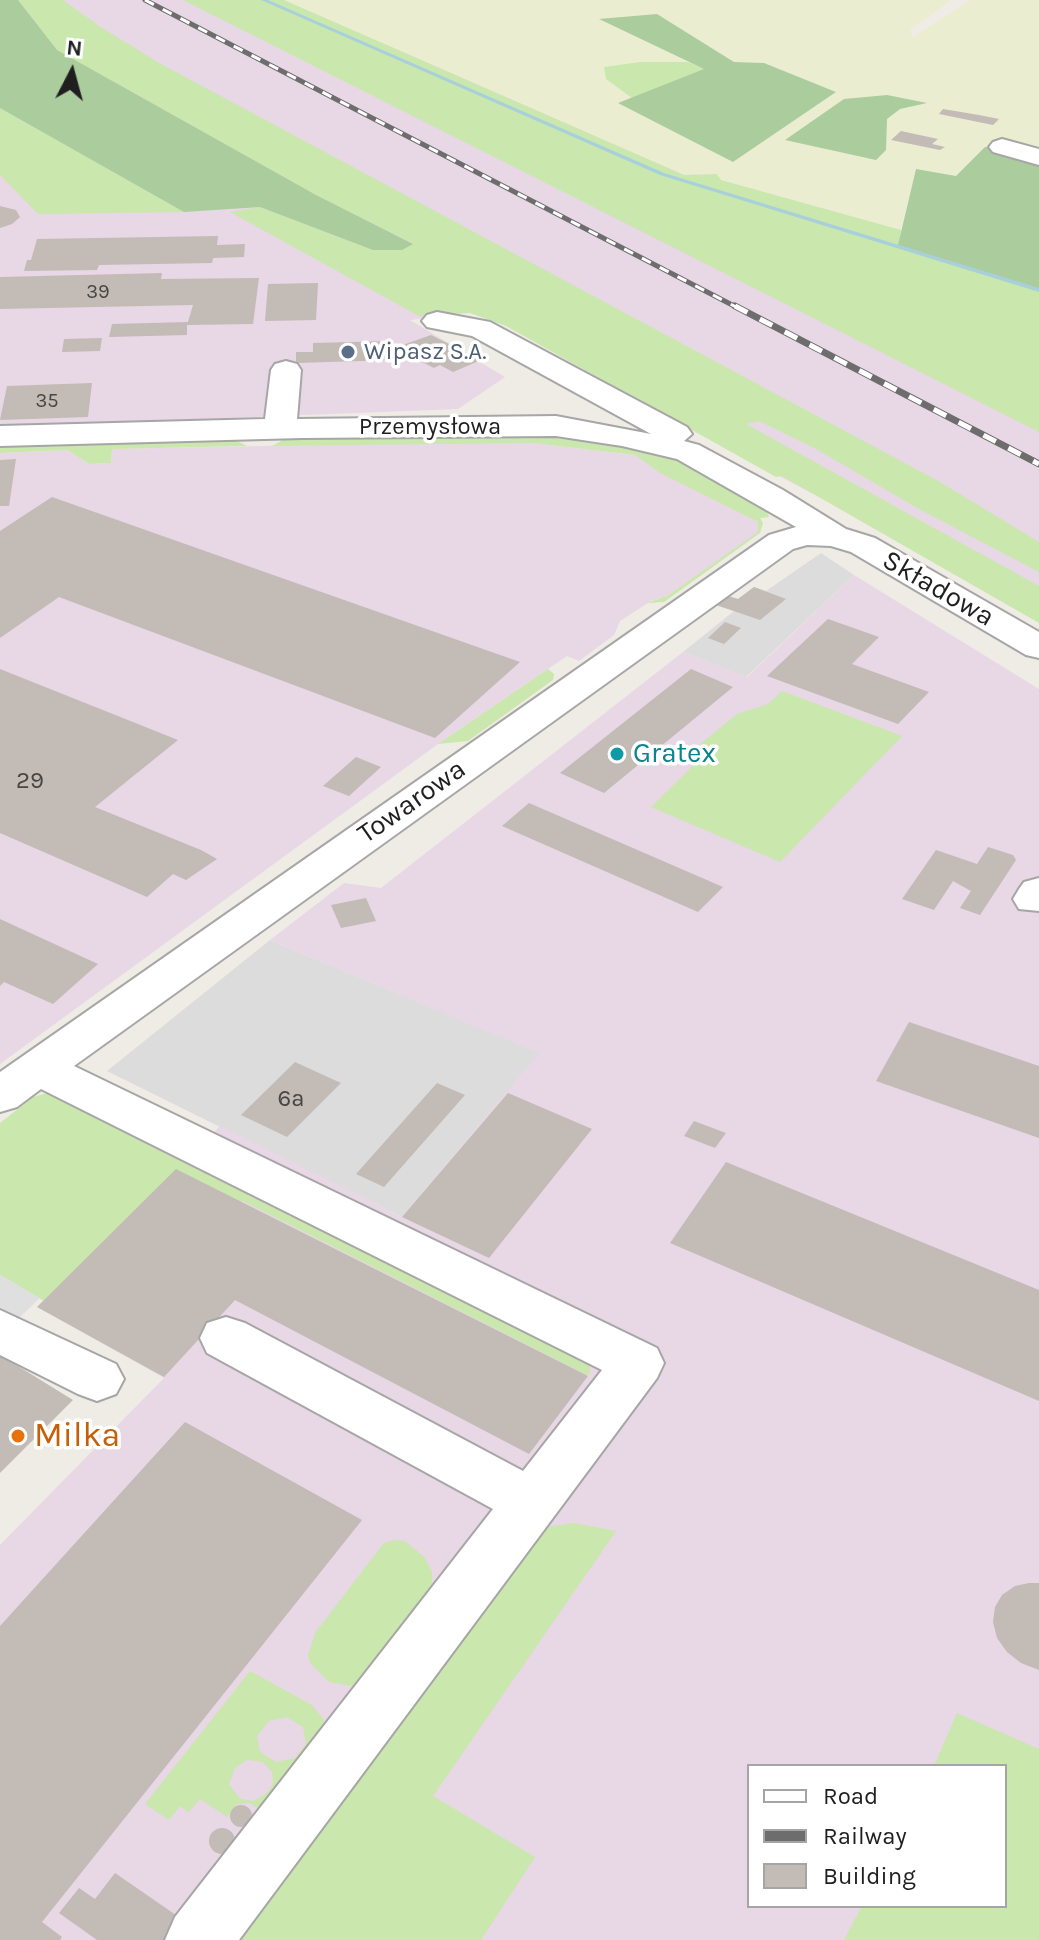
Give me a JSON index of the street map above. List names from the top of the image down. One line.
{"streets":{"street":["Przemysłowa","Składowa","Towarowa"]},"crossings":[["Przemysłowa","Składowa"],["Przemysłowa","Towarowa"],["Składowa","Towarowa"]],"places":["Wipasz S.A.","Gratex","Milka"],"house_numbers":["39","35","29","6a"],"legend":["Road","Railway","Building"],"north":"top"}
